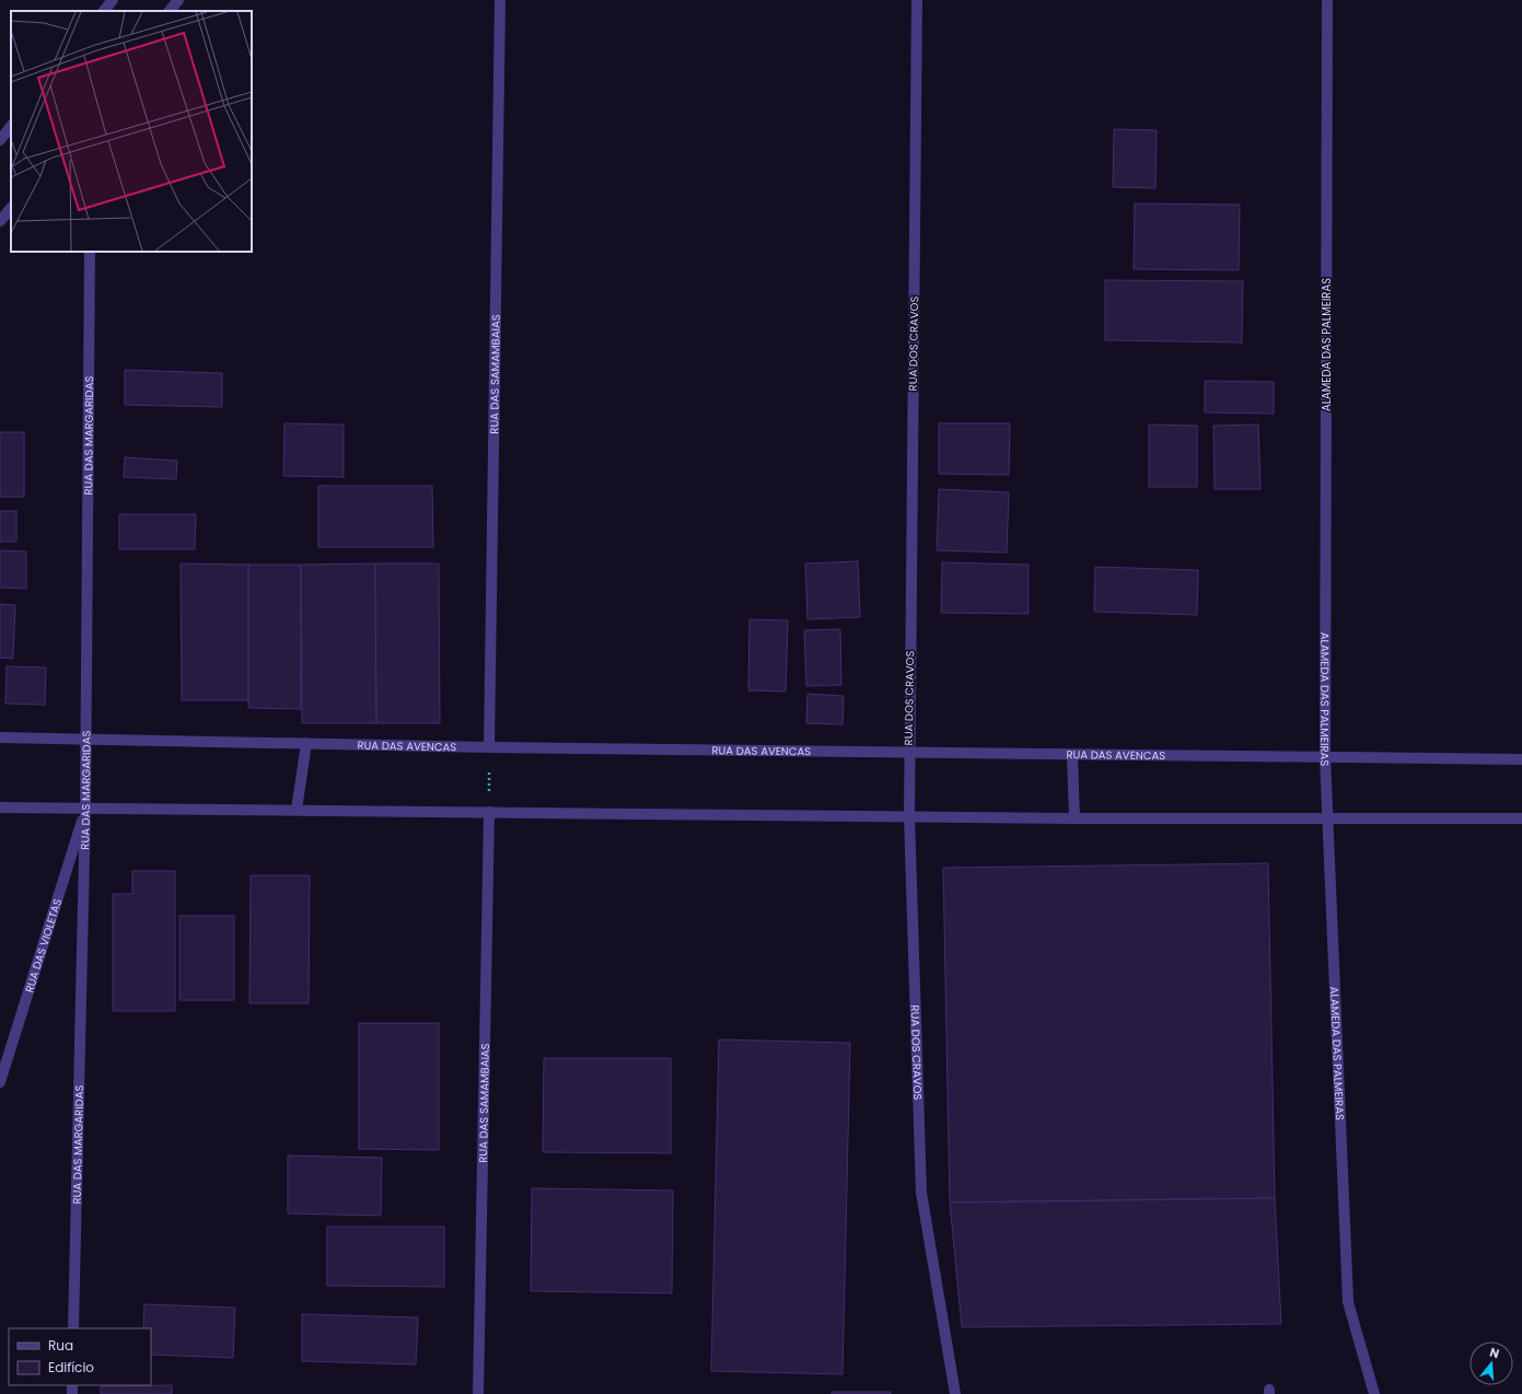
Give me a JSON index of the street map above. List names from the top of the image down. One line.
{"streets":{"street":["RUA DOS CRAVOS","ALAMEDA DAS PALMEIRAS","RUA DAS SAMAMBAIAS","RUA DAS MARGARIDAS","RUA DAS AVENCAS","RUA DAS VIOLETAS"]},"crossings":[["RUA DOS CRAVOS","RUA DAS AVENCAS"],["ALAMEDA DAS PALMEIRAS","RUA DAS AVENCAS"],["RUA DAS SAMAMBAIAS","RUA DAS AVENCAS"],["RUA DAS MARGARIDAS","RUA DAS AVENCAS"],["RUA DAS MARGARIDAS","RUA DAS VIOLETAS"]],"legend":["Rua","Edifício"],"north":"top"}
